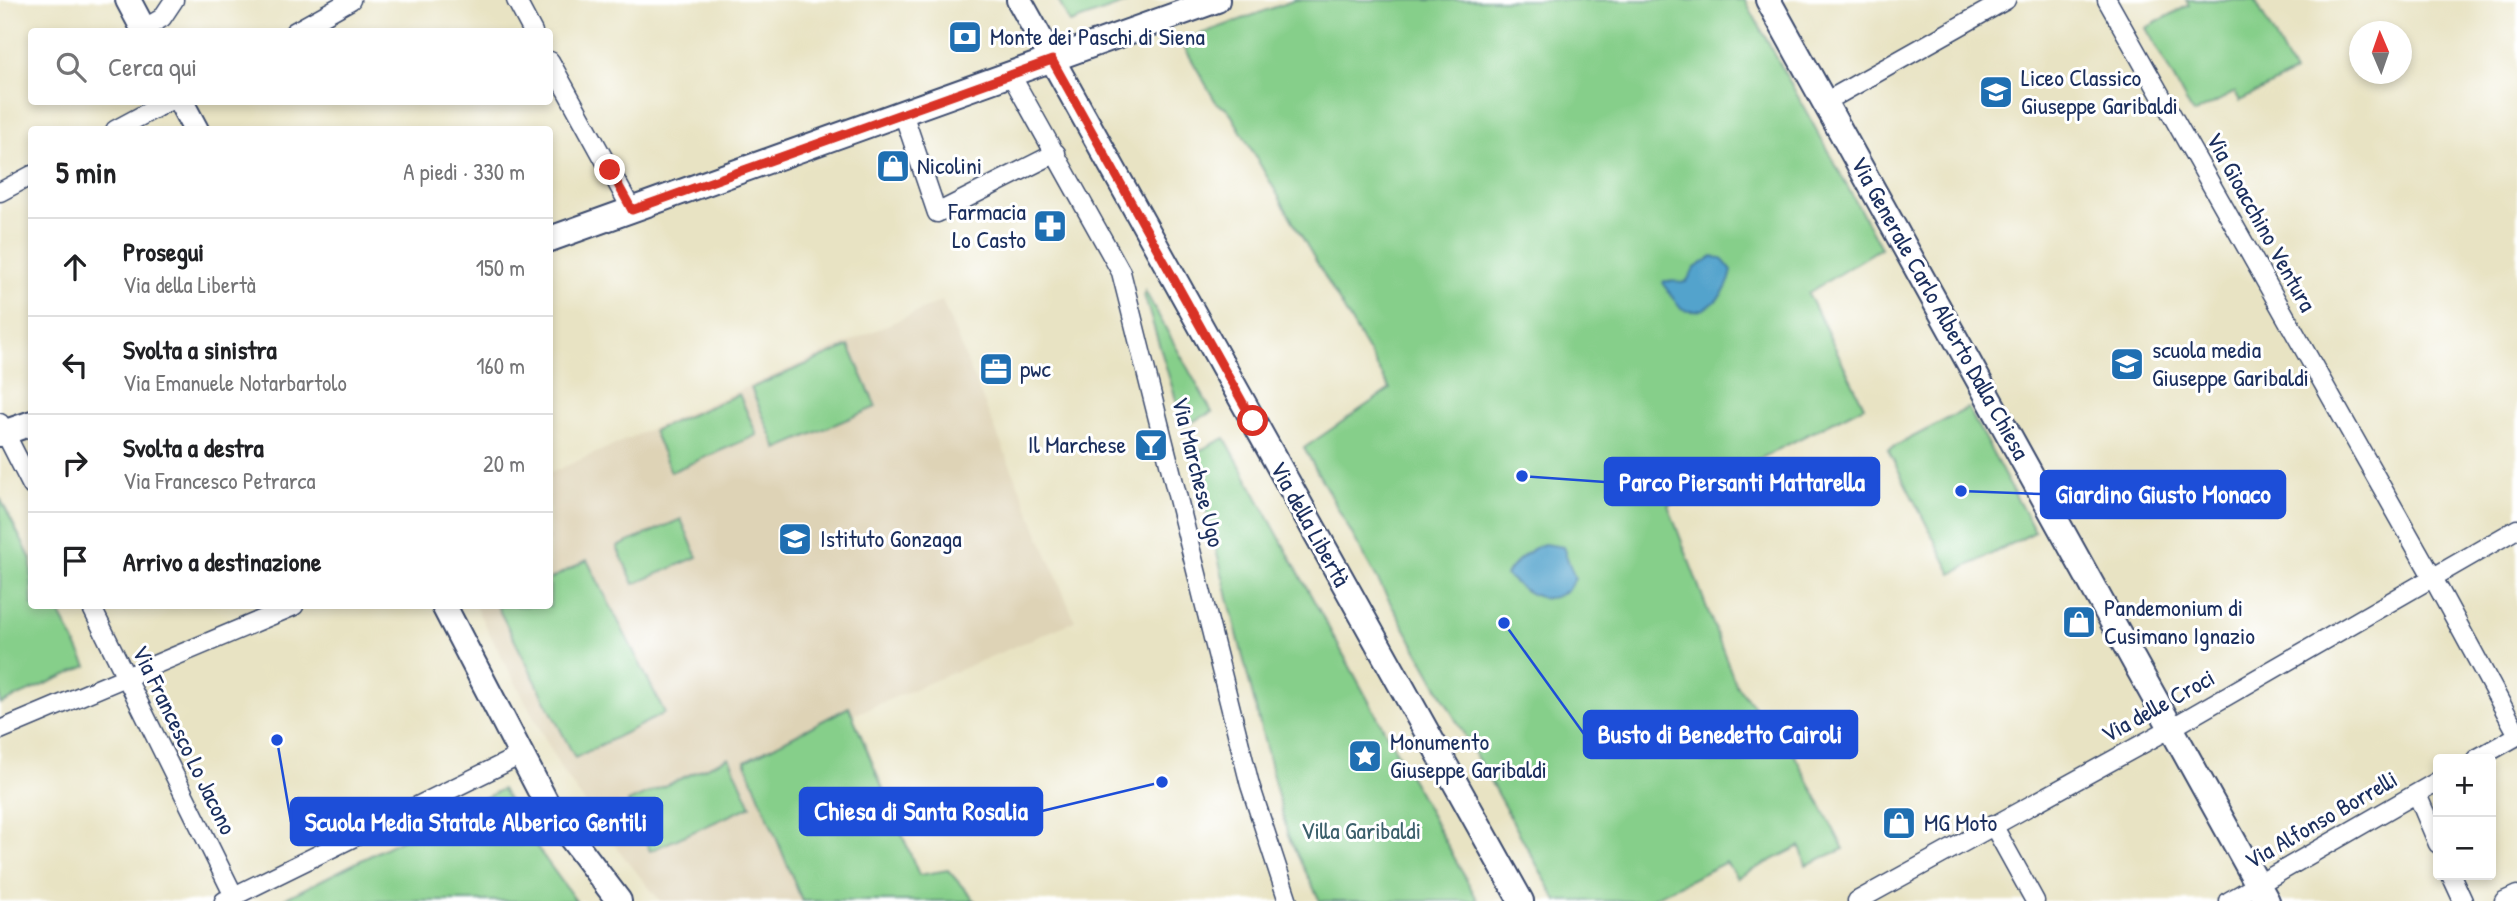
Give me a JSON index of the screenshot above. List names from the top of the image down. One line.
{"streets":{"street":["Via Gioacchino Ventura","Via Generale Carlo Alberto Dalla Chiesa","Via Marchese Ugo","Via della Libertà","Via delle Croci","Via Francesco Lo Jacono","Via Alfonso Borrelli"]},"crossings":[["Via Gioacchino Ventura","Via delle Croci"],["Via Generale Carlo Alberto Dalla Chiesa","Via delle Croci"],["Via Generale Carlo Alberto Dalla Chiesa","Via Alfonso Borrelli"]],"parks":["Villa Garibaldi"],"places":{"bank":["Monte dei Paschi di Siena"],"school or university":["Liceo Classico Giuseppe Garibaldi","scuola media Giuseppe Garibaldi","Istituto Gonzaga"],"shop":["Nicolini","Pandemonium di Cusimano Ignazio","MG Moto"],"pharmacy":["Farmacia Lo Casto"],"office":["pwc"],"bar":["Il Marchese"],"other":["Parco Piersanti Mattarella","Giardino Giusto Monaco","Busto di Benedetto Cairoli","Scuola Media Statale Alberico Gentili","Chiesa di Santa Rosalia"],"place":["Monumento Giuseppe Garibaldi"]},"north":"top","page":{"search":"Cerca qui","heading":["5 min","A piedi · 330 m"],"list":[["Prosegui","Via della Libertà","150 m"],["Svolta a sinistra","Via Emanuele Notarbartolo","160 m"],["Svolta a destra","Via Francesco Petrarca","20 m"],"Arrivo a destinazione"],"map_buttons":["+","−"]}}
